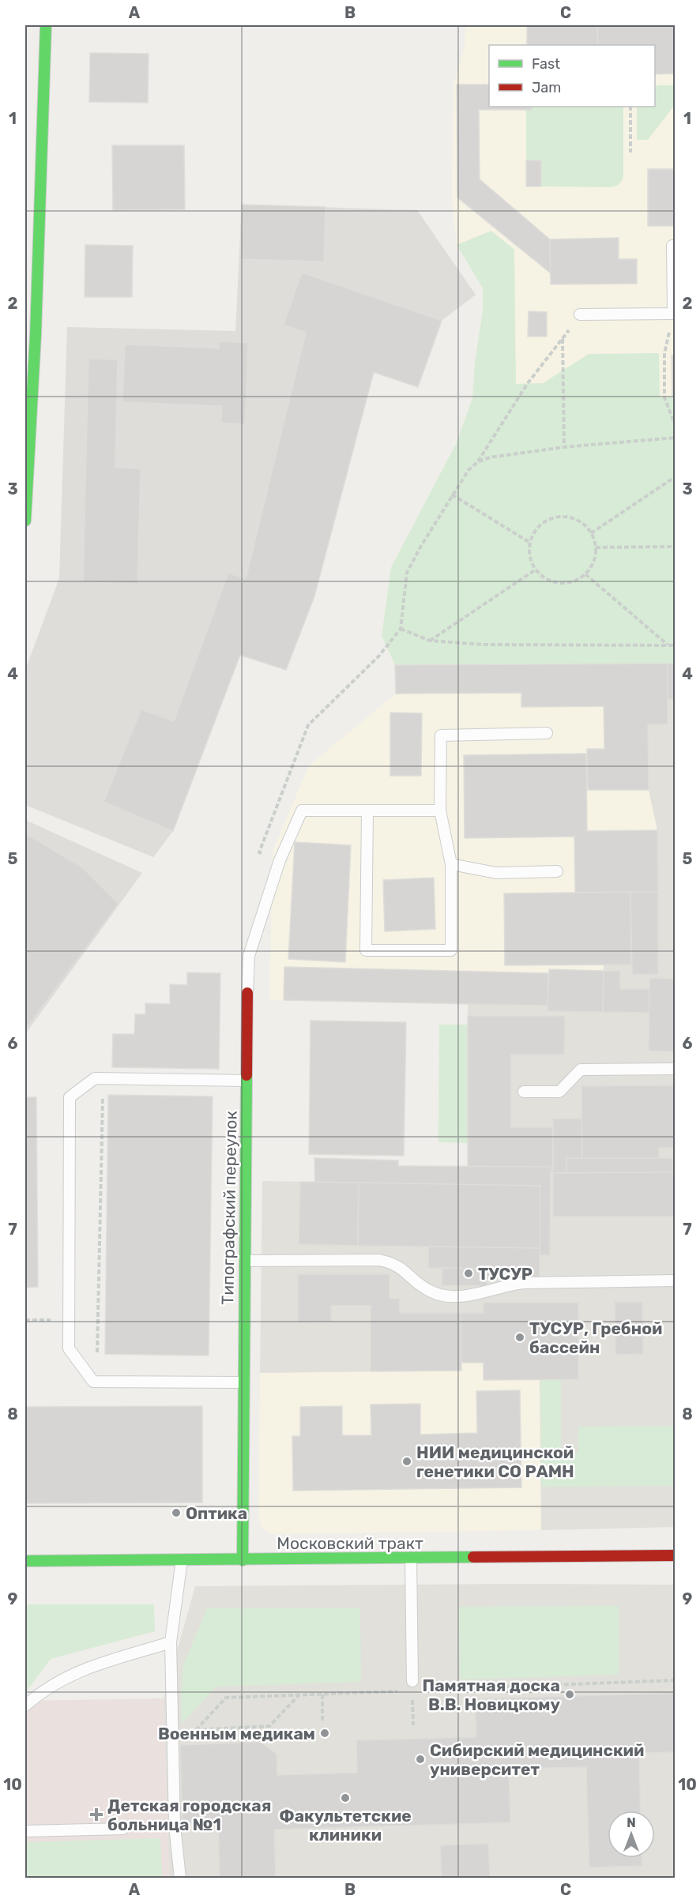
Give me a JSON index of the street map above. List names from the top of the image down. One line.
{"streets":{"street":["Типографский переулок","Московский тракт"]},"crossings":[["Типографский переулок","Московский тракт"]],"places":{"other":["ТУСУР","ТУСУР, Гребной бассейн","НИИ медицинской генетики СО РАМН","Оптика","Памятная доска В.В. Новицкому","Военным медикам","Сибирский медицинский университет","Факультетские клиники"],"health":["Детская городская больница №1"]},"legend":["Fast","Jam"],"north":"top","grid":{"columns":["A","B","C"],"rows":["1","2","3","4","5","6","7","8","9","10"]}}
